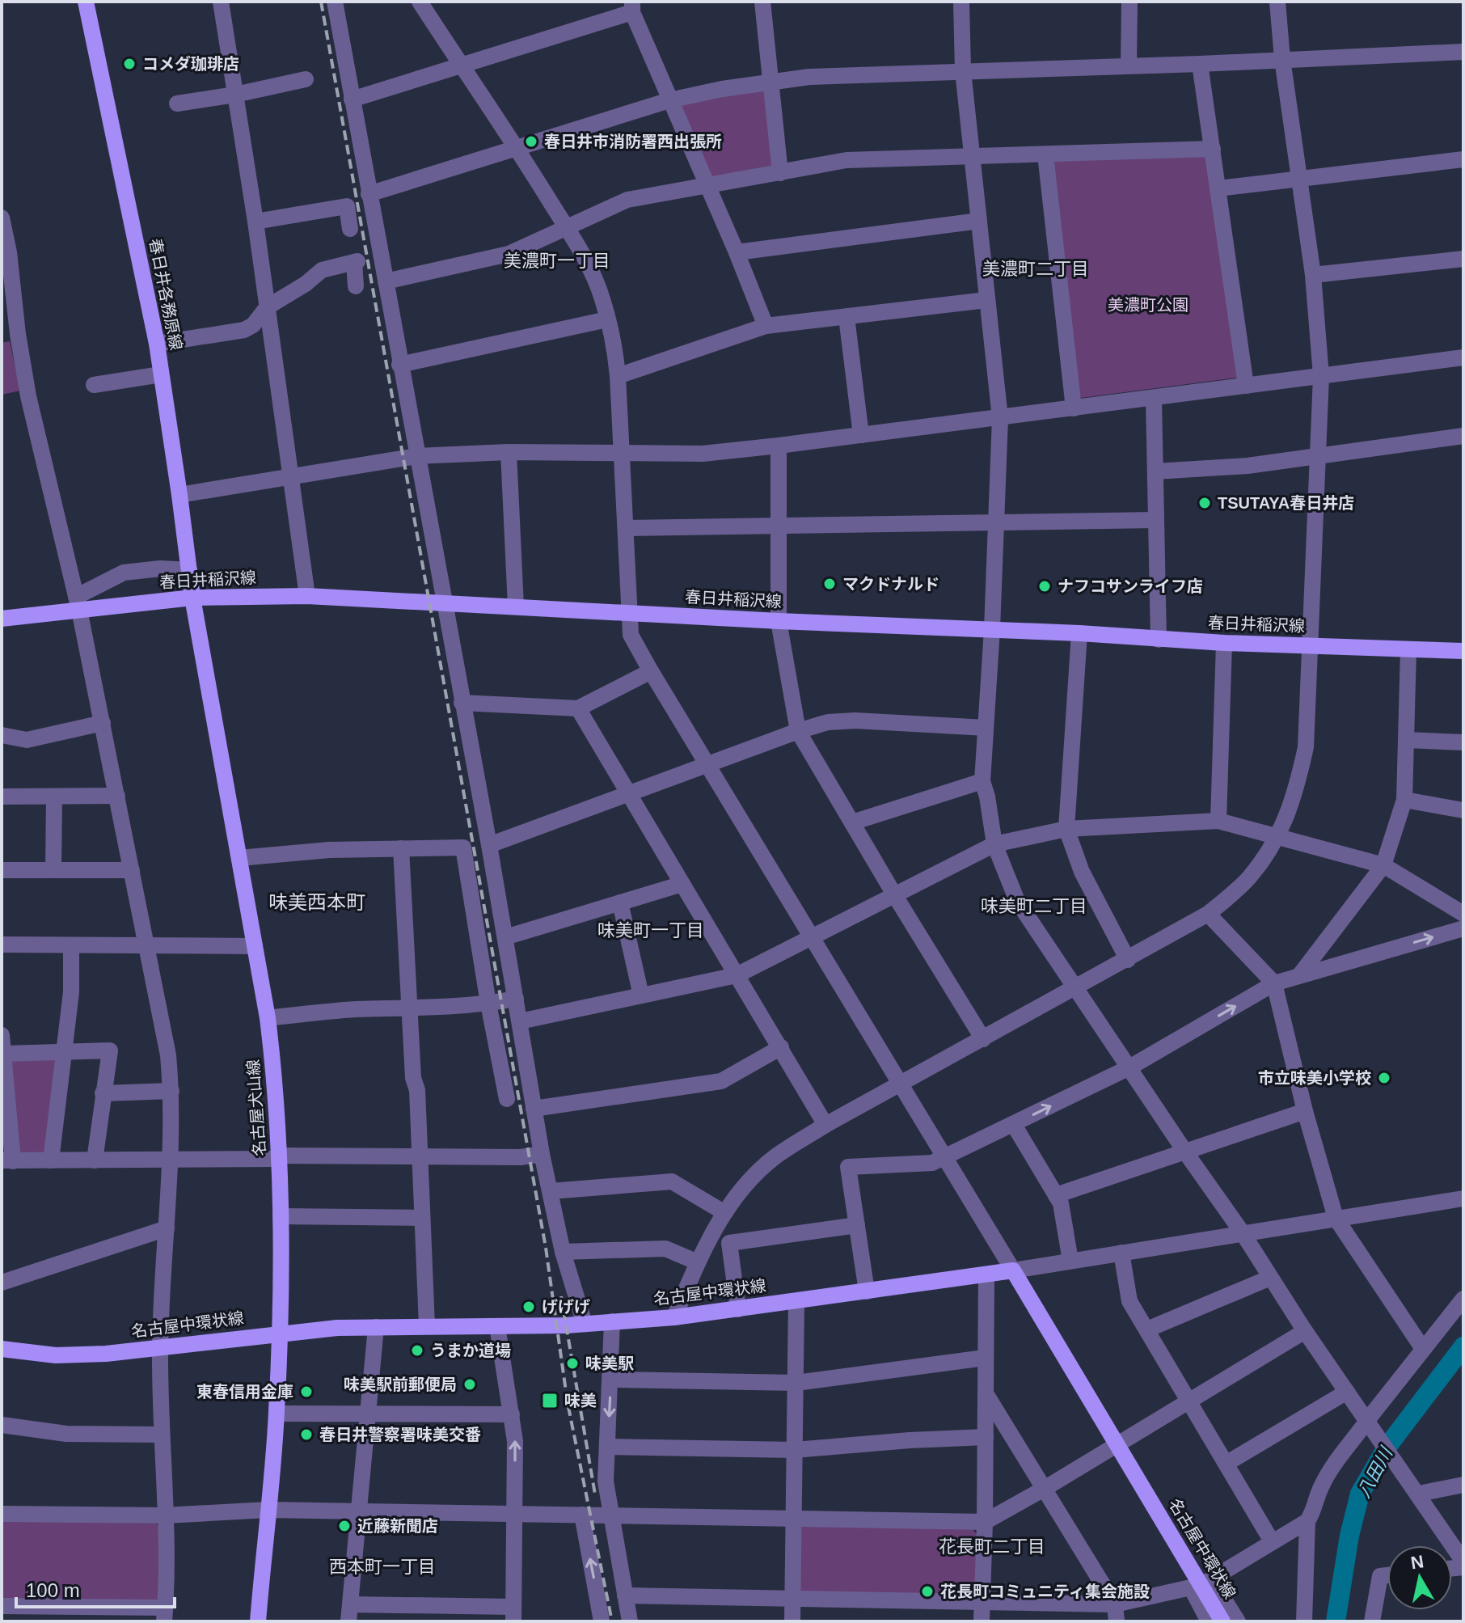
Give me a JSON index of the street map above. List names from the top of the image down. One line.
{"streets":{"main road":["春日井各務原線","春日井稲沢線","名古屋犬山線","名古屋中環状線"]},"crossings":[["春日井各務原線","春日井稲沢線"],["春日井各務原線","名古屋犬山線"],["春日井稲沢線","名古屋犬山線"],["名古屋犬山線","名古屋中環状線"]],"districts":["美濃町一丁目","美濃町二丁目","味美西本町","味美町二丁目","味美町一丁目","花長町二丁目","西本町一丁目"],"water":["八田川"],"parks":["美濃町公園"],"places":{"other":["コメダ珈琲店","春日井市消防署西出張所","TSUTAYA春日井店","マクドナルド","ナフコサンライフ店","市立味美小学校","げげげ","うまか道場","味美駅","味美駅前郵便局","東春信用金庫","春日井警察署味美交番","近藤新聞店","花長町コミュニティ集会施設"],"transit":["味美"]},"scale_bar":"100 m","north":"top"}
